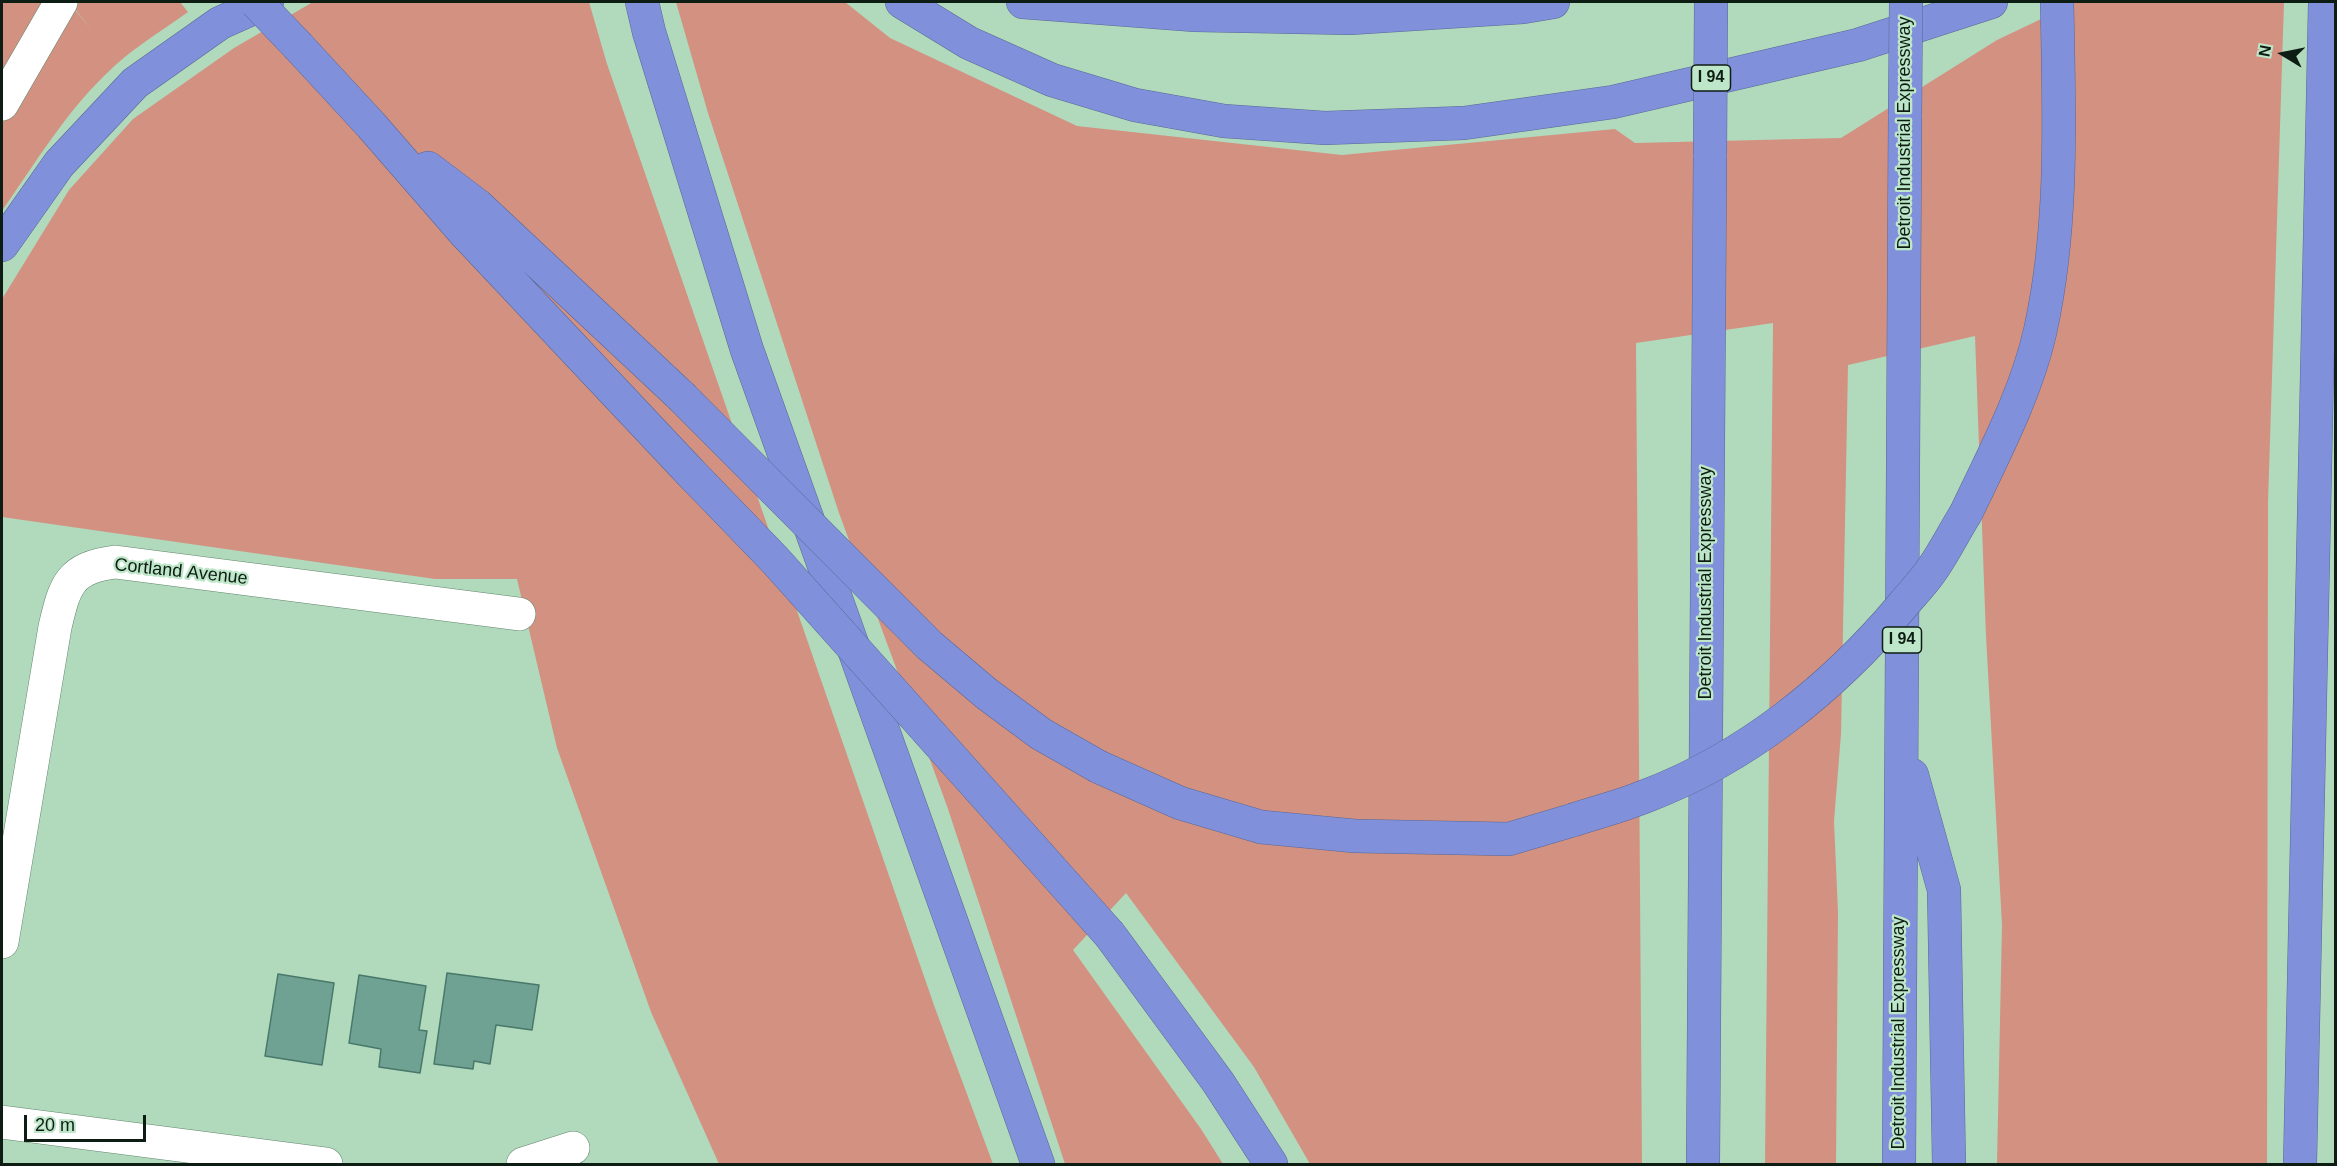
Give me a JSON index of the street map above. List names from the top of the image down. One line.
{"streets":{"highway":["I 94","Detroit Industrial Expressway"],"street":["Cortland Avenue"]},"scale_bar":"20 m","north":"left"}
